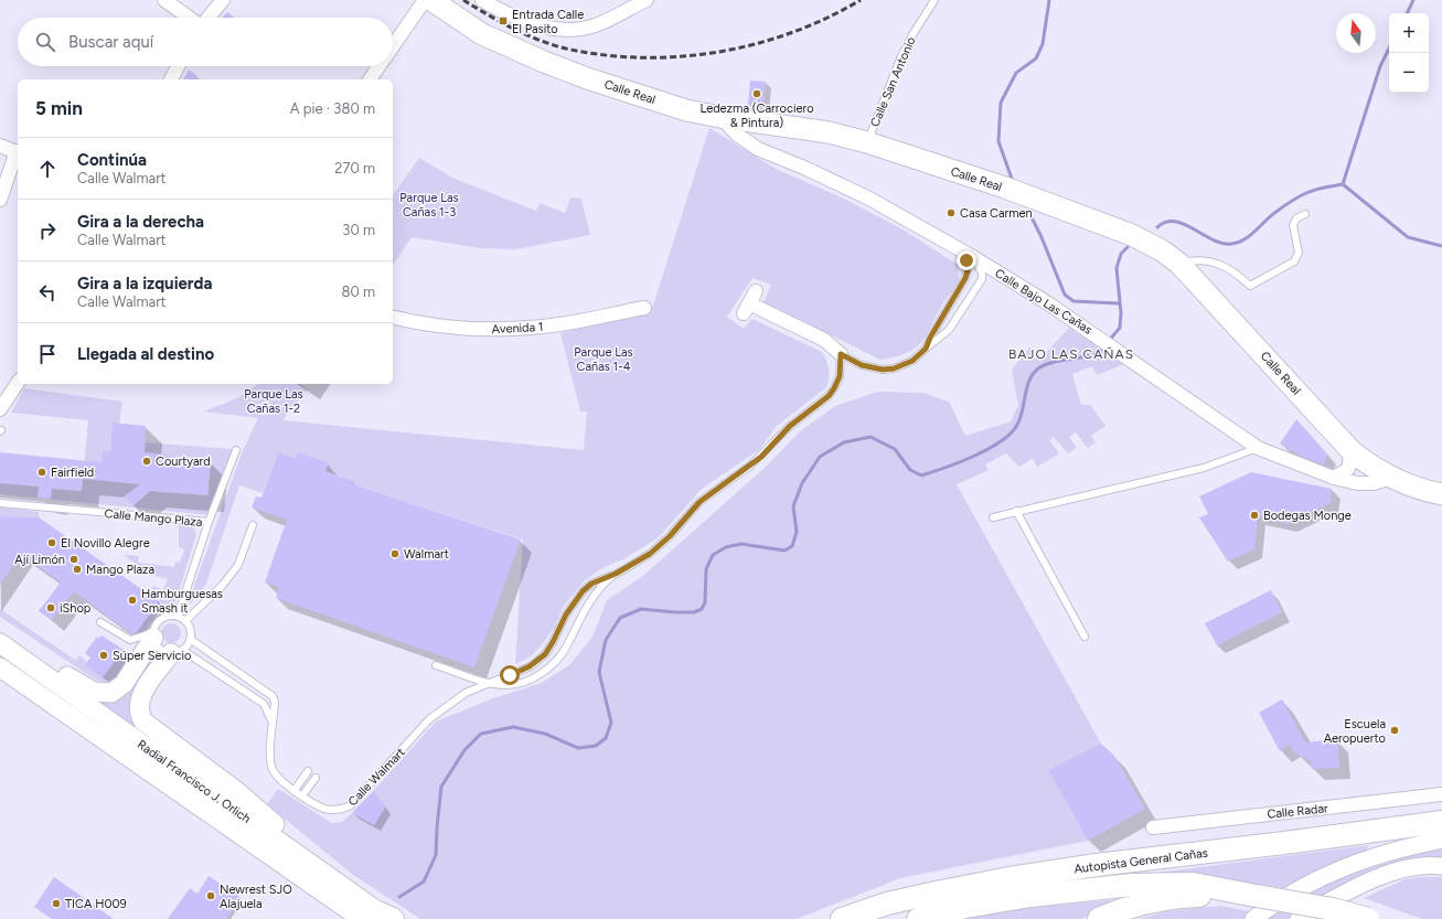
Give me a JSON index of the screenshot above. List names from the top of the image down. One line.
{"streets":{"highway":["Autopista General Cañas"],"main road":["Calle Real","Radial Francisco J. Orlich"],"street":["Calle Bajo Las Cañas","Avenida 1","Calle Radar"],"lane":["Calle San Antonio","Calle Mango Plaza","Calle Walmart"]},"crossings":[["Calle San Antonio","Calle Real"],["Calle Real","Calle Bajo Las Cañas"],["Calle Mango Plaza","Calle Walmart"]],"districts":["BAJO LAS CAÑAS"],"parks":["Parque Las Cañas 1-3","Parque Las Cañas 1-4","Parque Las Cañas 1-2"],"places":{"transit":["Entrada Calle El Pasito"],"other":["Ledezma (Carrociero & Pintura)","Casa Carmen","Courtyard","Fairfield","Bodegas Monge","El Novillo Alegre","Walmart","Ají Limón","Mango Plaza","Hamburguesas Smash it","iShop","Súper Servicio","Escuela Aeropuerto","Newrest SJO Alajuela","TICA H009"]},"north":"top","page":{"map_buttons":["+","−"],"search":"Buscar aquí","heading":["5 min","A pie · 380 m"],"list":[["Continúa","Calle Walmart","270 m"],["Gira a la derecha","Calle Walmart","30 m"],["Gira a la izquierda","Calle Walmart","80 m"],"Llegada al destino"]}}
